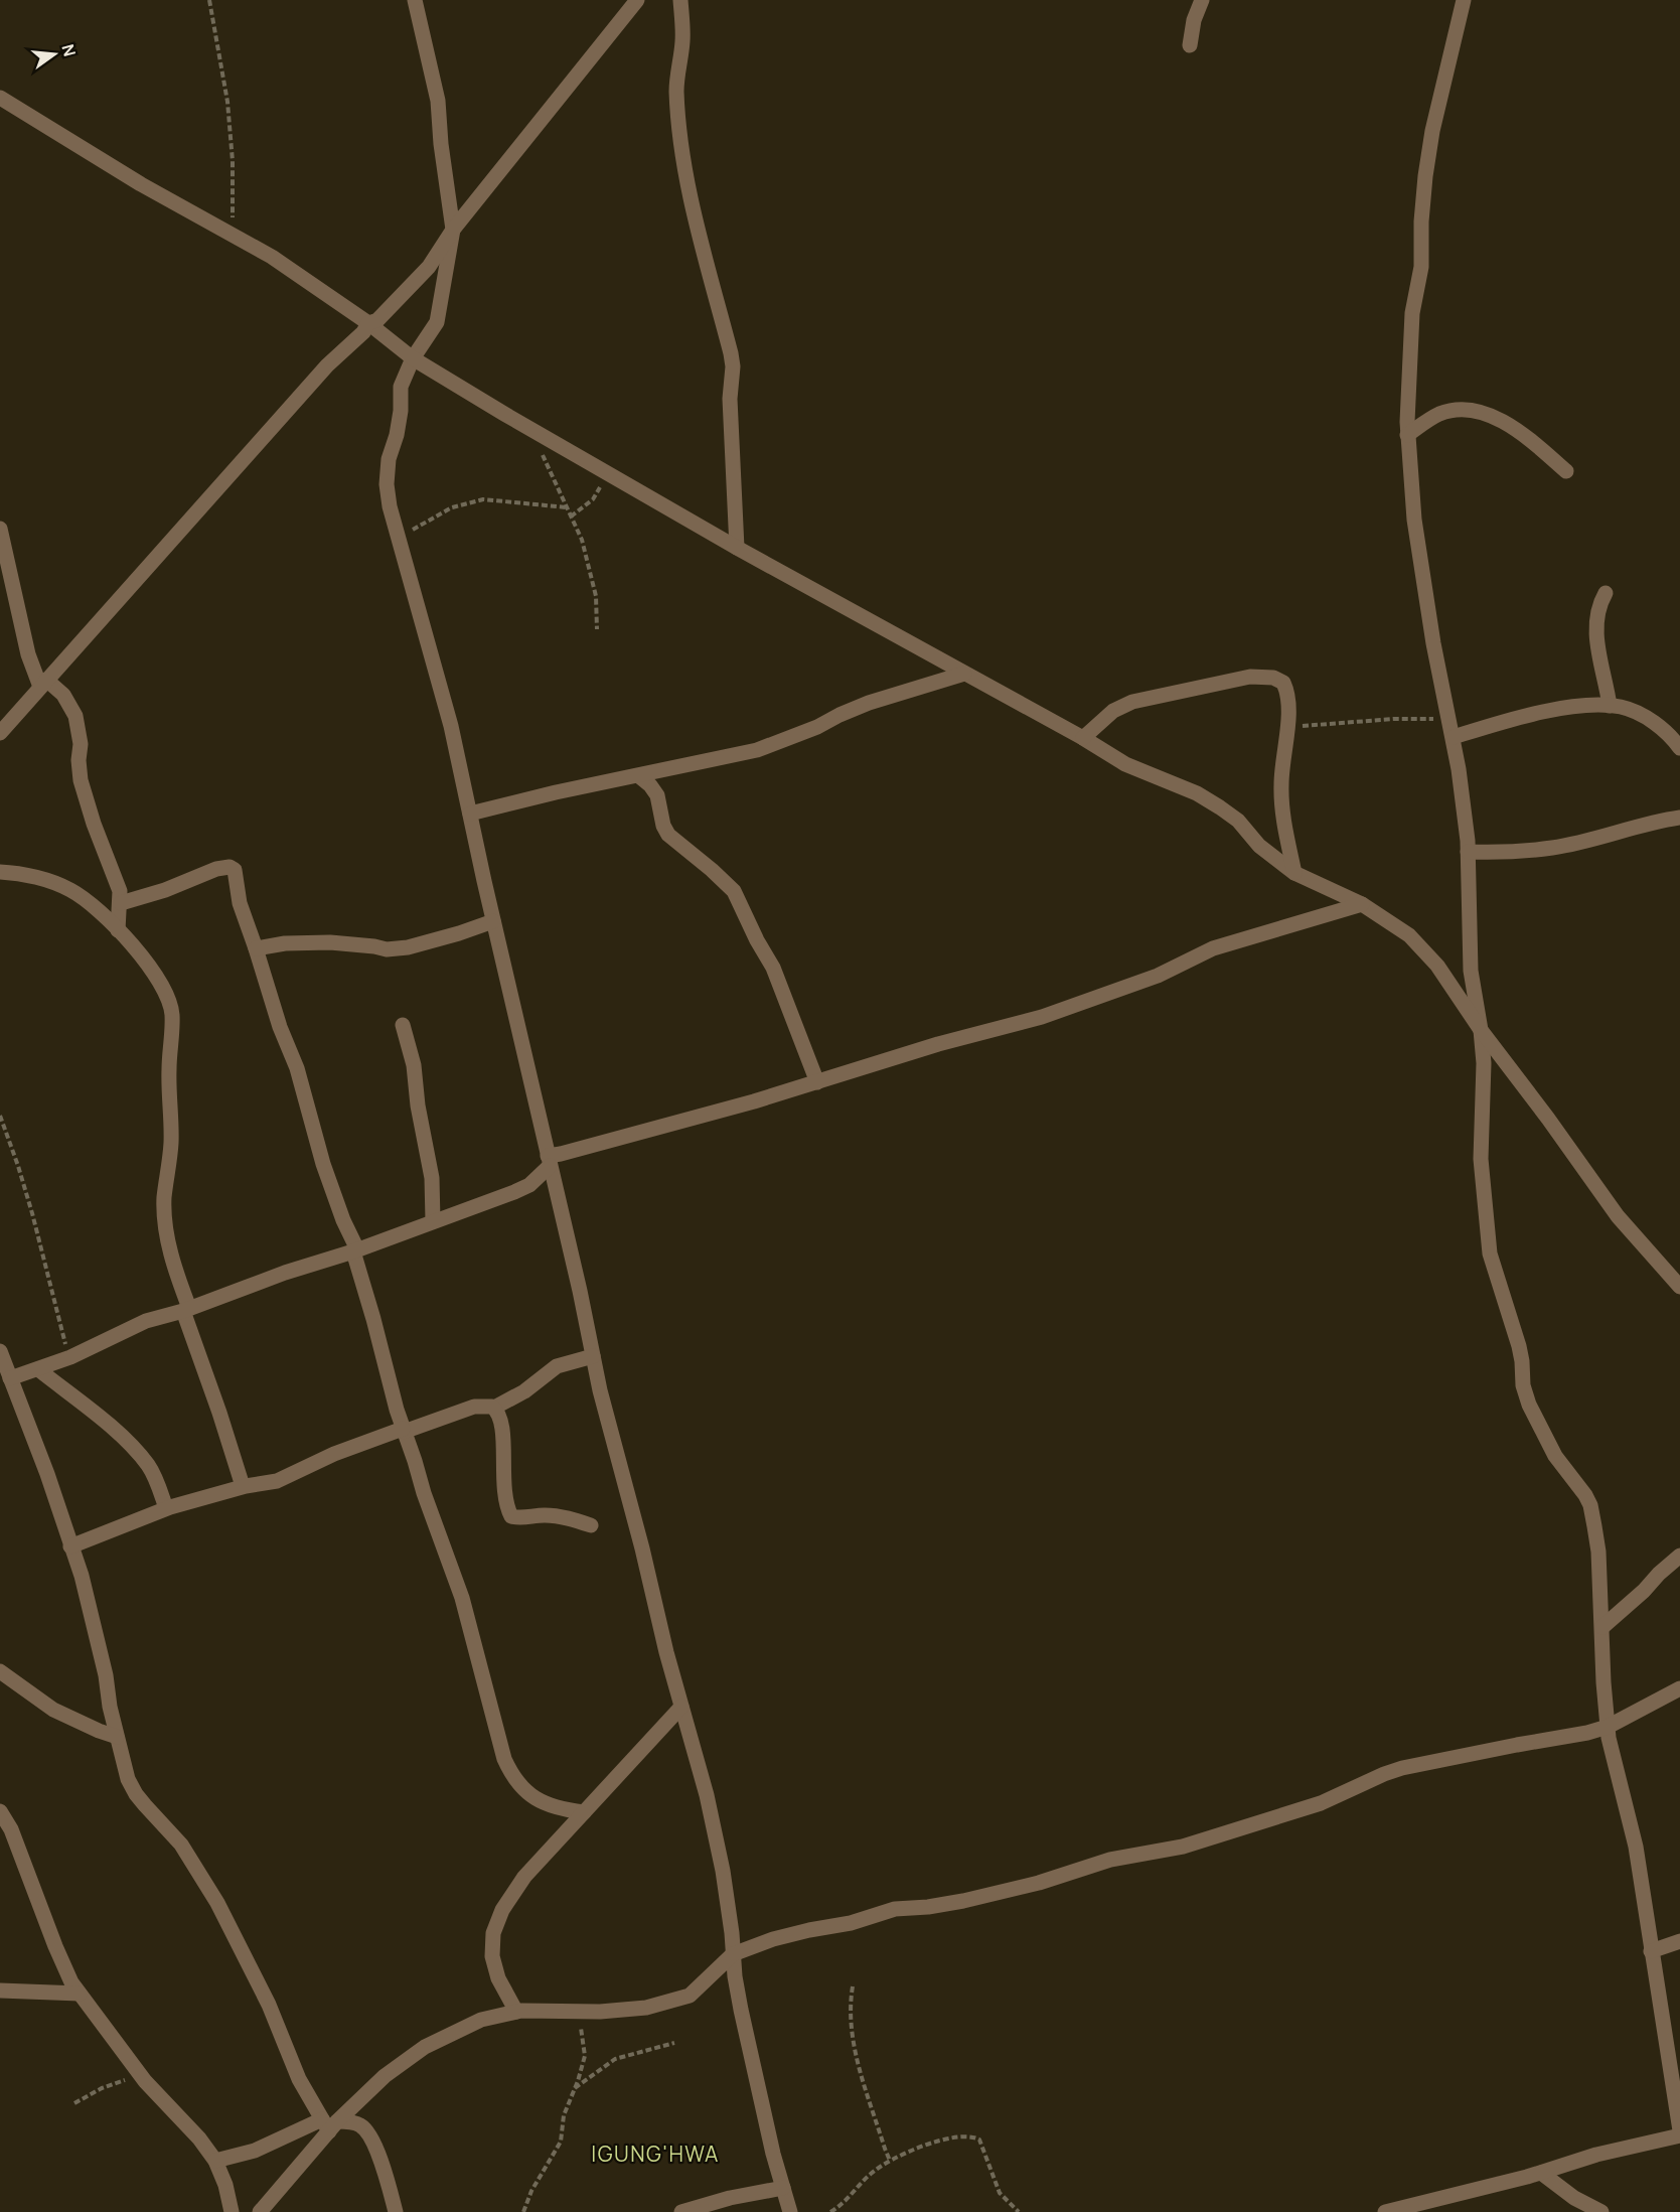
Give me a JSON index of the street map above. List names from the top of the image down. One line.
{"districts":["IGUNG'HWA"],"north":"right"}
